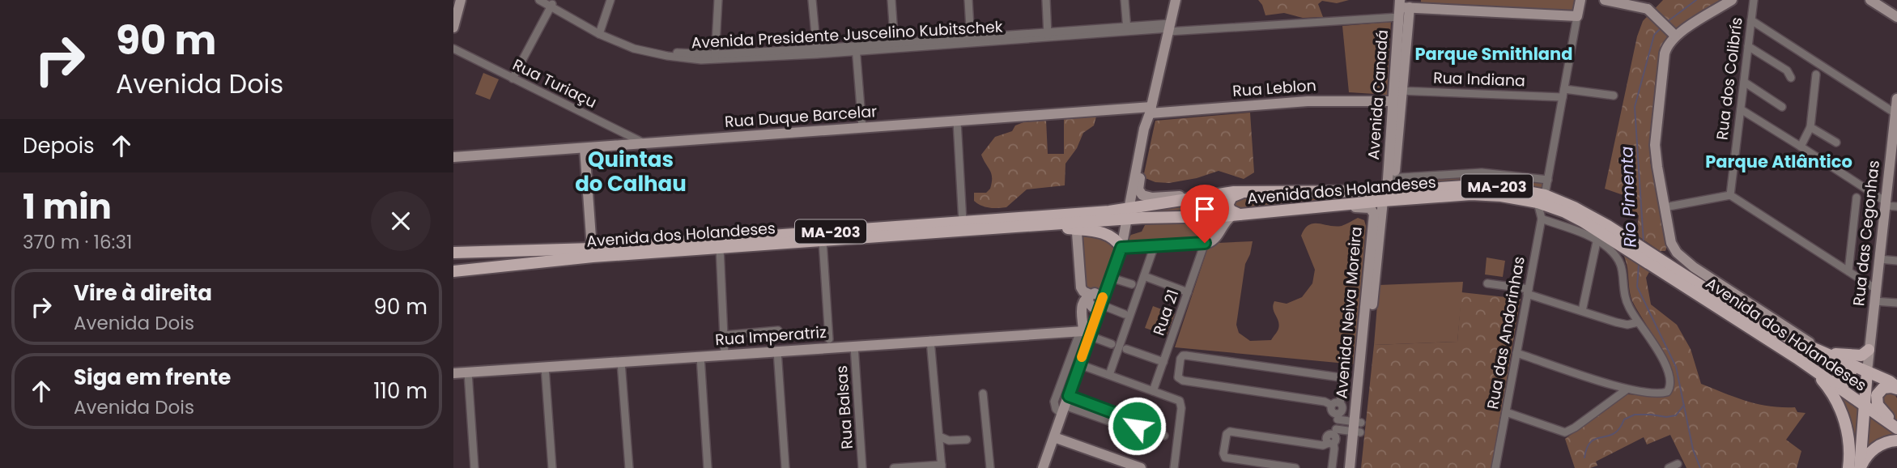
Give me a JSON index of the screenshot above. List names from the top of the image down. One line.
{"streets":{"main road":["MA-203","Avenida dos Holandeses"],"street":["Avenida Presidente Juscelino Kubitschek","Rua dos Colibrís","Rua Indiana","Rua Turiaçu","Rua Leblon","Avenida Canadá","Rua Duque Barcelar","Rua das Cegonhas","Rua 21","Avenida Neiva Moreira","Rua das Andorinhas","Rua Imperatriz","Rua Balsas"]},"crossings":[["Avenida Presidente Juscelino Kubitschek","Avenida Canadá"],["Rua Indiana","Rua Leblon"],["Rua Indiana","Avenida Canadá"],["Rua Turiaçu","Rua Duque Barcelar"],["Rua Leblon","Avenida Canadá"],["Rua Leblon","Rua Duque Barcelar"],["Avenida Canadá","Avenida dos Holandeses"],["Avenida Canadá","Avenida Neiva Moreira"],["Avenida dos Holandeses","Rua das Cegonhas"],["Avenida dos Holandeses","Avenida Neiva Moreira"],["Avenida dos Holandeses","Rua das Andorinhas"],["Rua Imperatriz","Rua Balsas"]],"districts":["Parque Smithland","Quintas do Calhau","Parque Atlântico"],"water":["Rio Pimenta"],"page":{"turn":["90 m","Avenida Dois"],"then":"Depois","heading":["1 min","370 m · 16:31"],"list":[{"name":"Vire à direita","note":"Avenida Dois","value":"90 m"},{"name":"Siga em frente","note":"Avenida Dois","value":"110 m"}]}}
